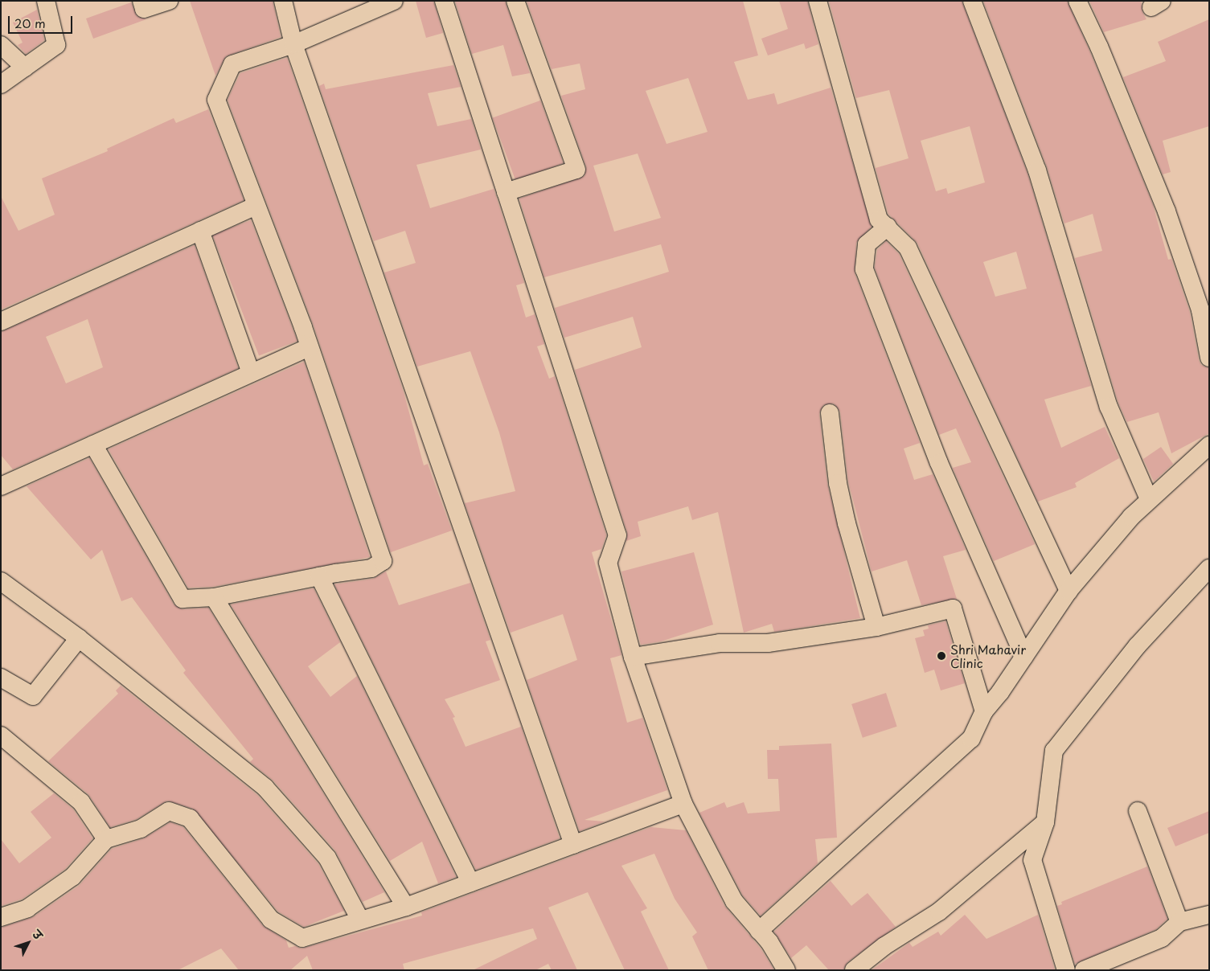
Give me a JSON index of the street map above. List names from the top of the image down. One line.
{"places":["Shri Mahavir Clinic"],"scale_bar":"20 m","north":"top right"}
